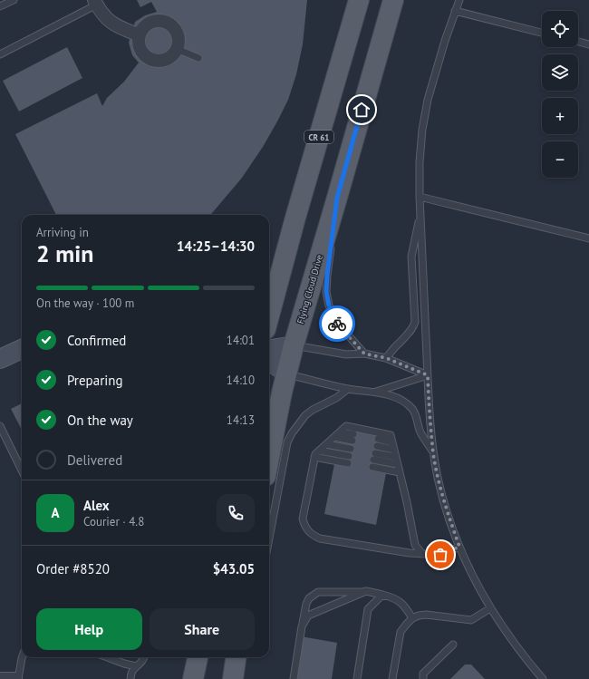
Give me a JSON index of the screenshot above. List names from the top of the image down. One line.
{"streets":{"main road":["CR 61","Flying Cloud Drive"]},"page":{"map_buttons":["+","−"],"heading":["2 min","Arriving in","14:25–14:30"],"panel":["Alex","Courier · 4.8","Order #8520","$43.05"],"bar":"On the way · 100 m","list":[["Confirmed","14:01"],["Preparing","14:10"],["On the way","14:13"],"Delivered"],"round":"A","buttons":["Help","Share"]}}
